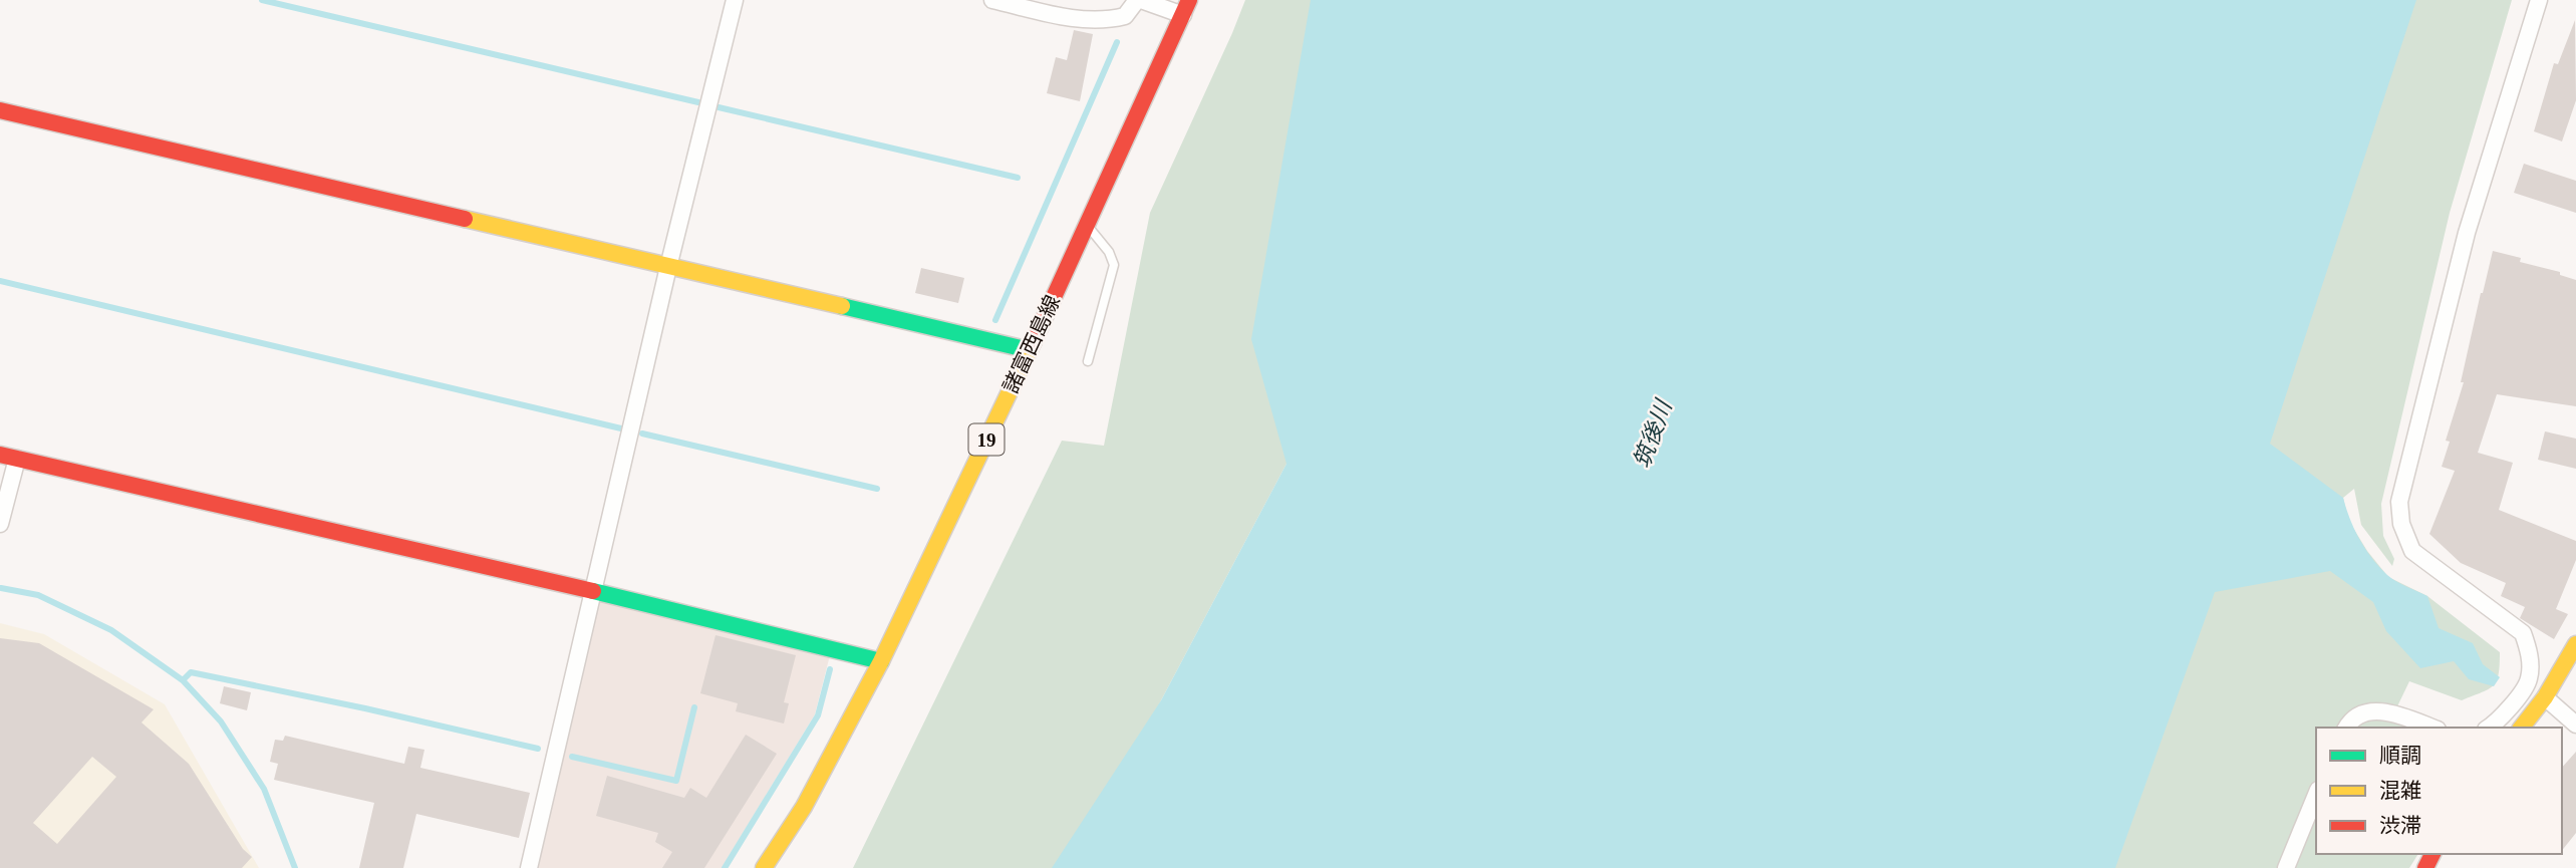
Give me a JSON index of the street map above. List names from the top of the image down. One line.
{"streets":{"street":["諸富西島線","19"]},"water":["筑後川"],"legend":["順調","混雑","渋滞"]}
